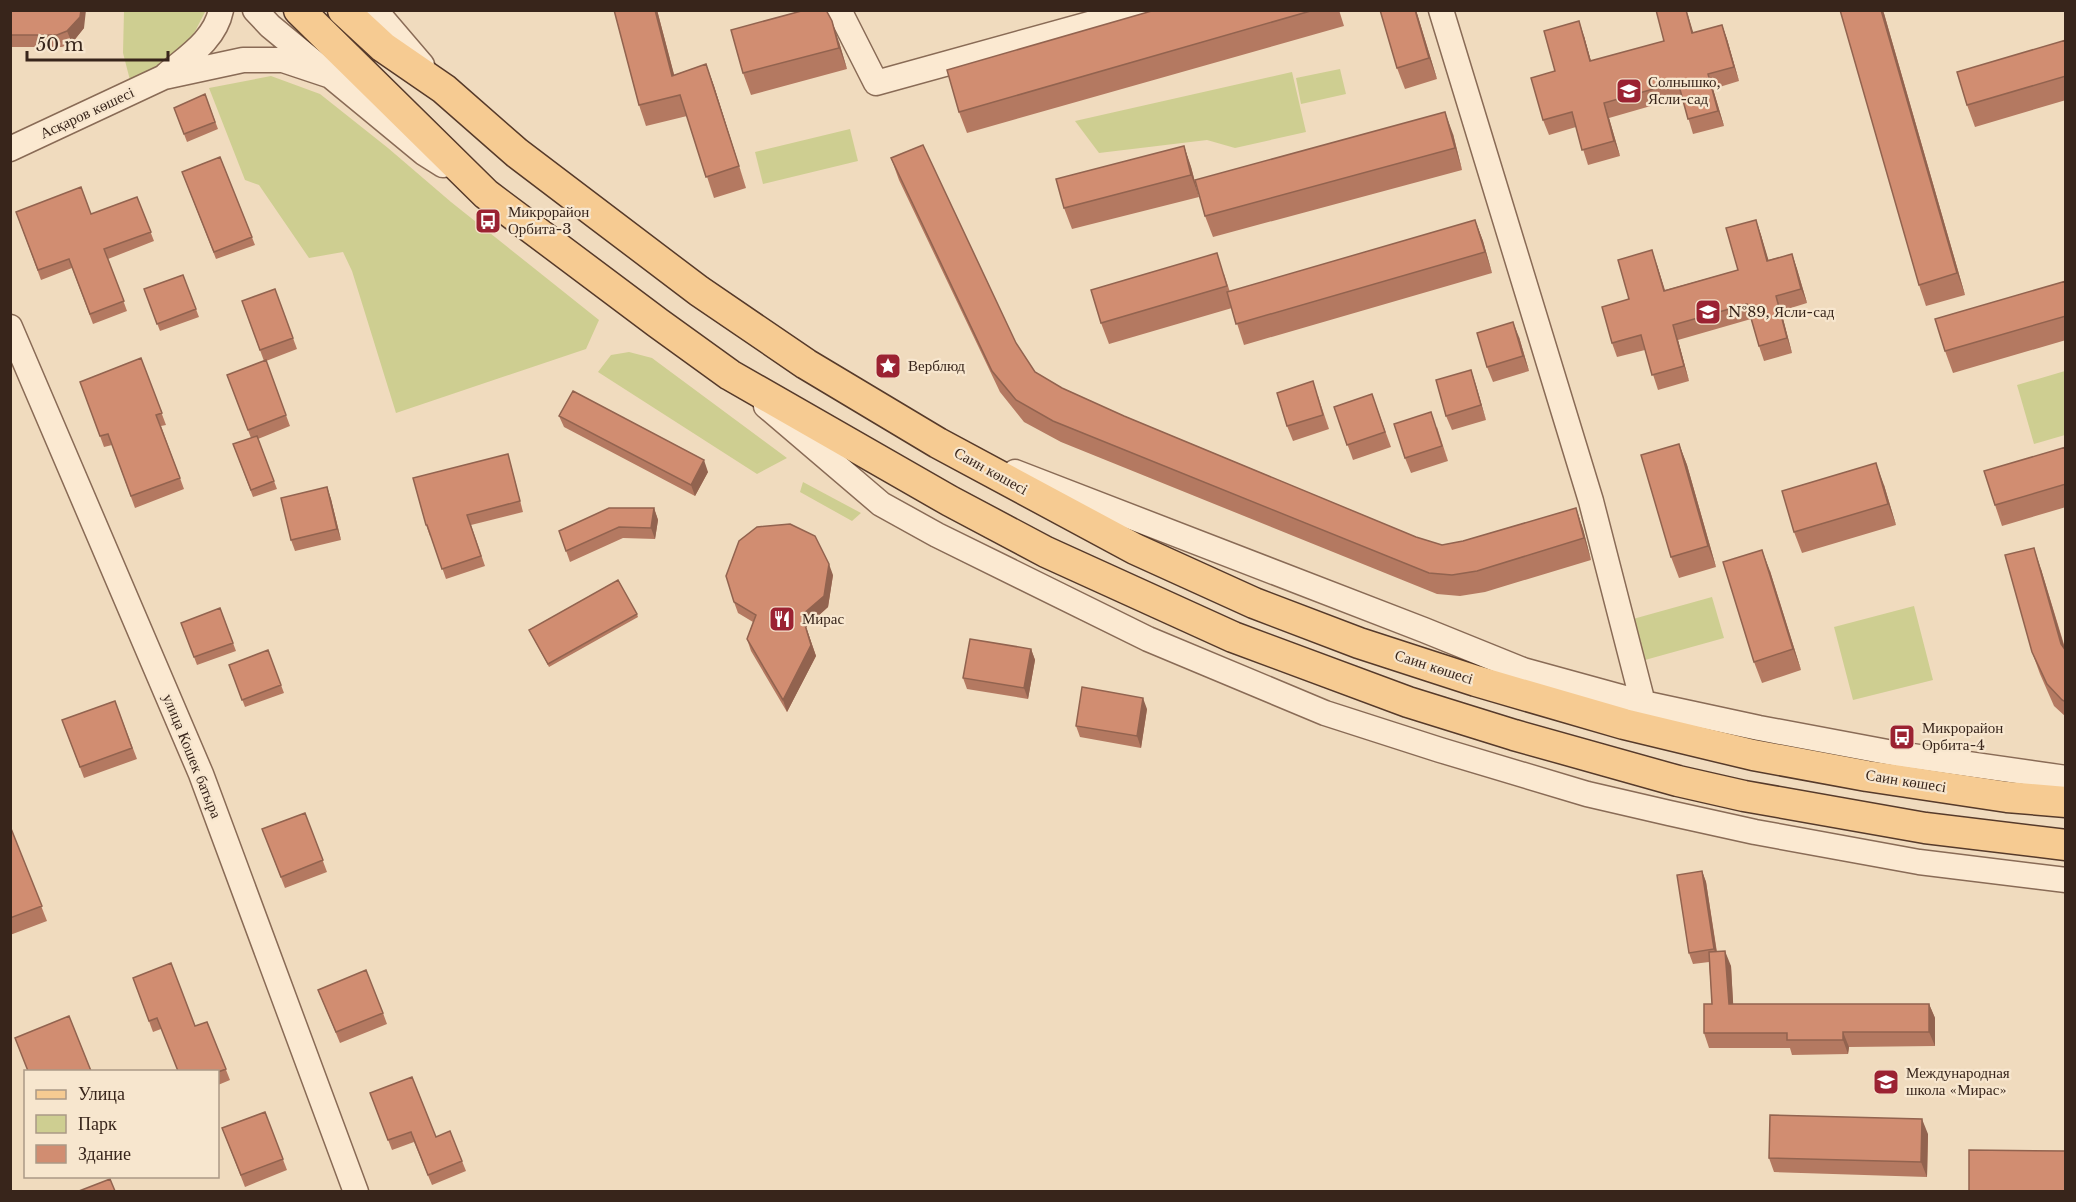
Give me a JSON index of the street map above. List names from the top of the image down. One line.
{"streets":{"main road":["Саин көшесі"],"street":["Асқаров көшесі","улица Кошек батыра"]},"places":{"school or university":["Солнышко, Ясли-сад","№89, Ясли-сад","Международная школа «Мирас»"],"bus stop":["Микрорайон Орбита-3","Микрорайон Орбита-4"],"place":["Верблюд"],"restaurant":["Мирас"]},"legend":["Улица","Парк","Здание"],"scale_bar":"50 m"}
